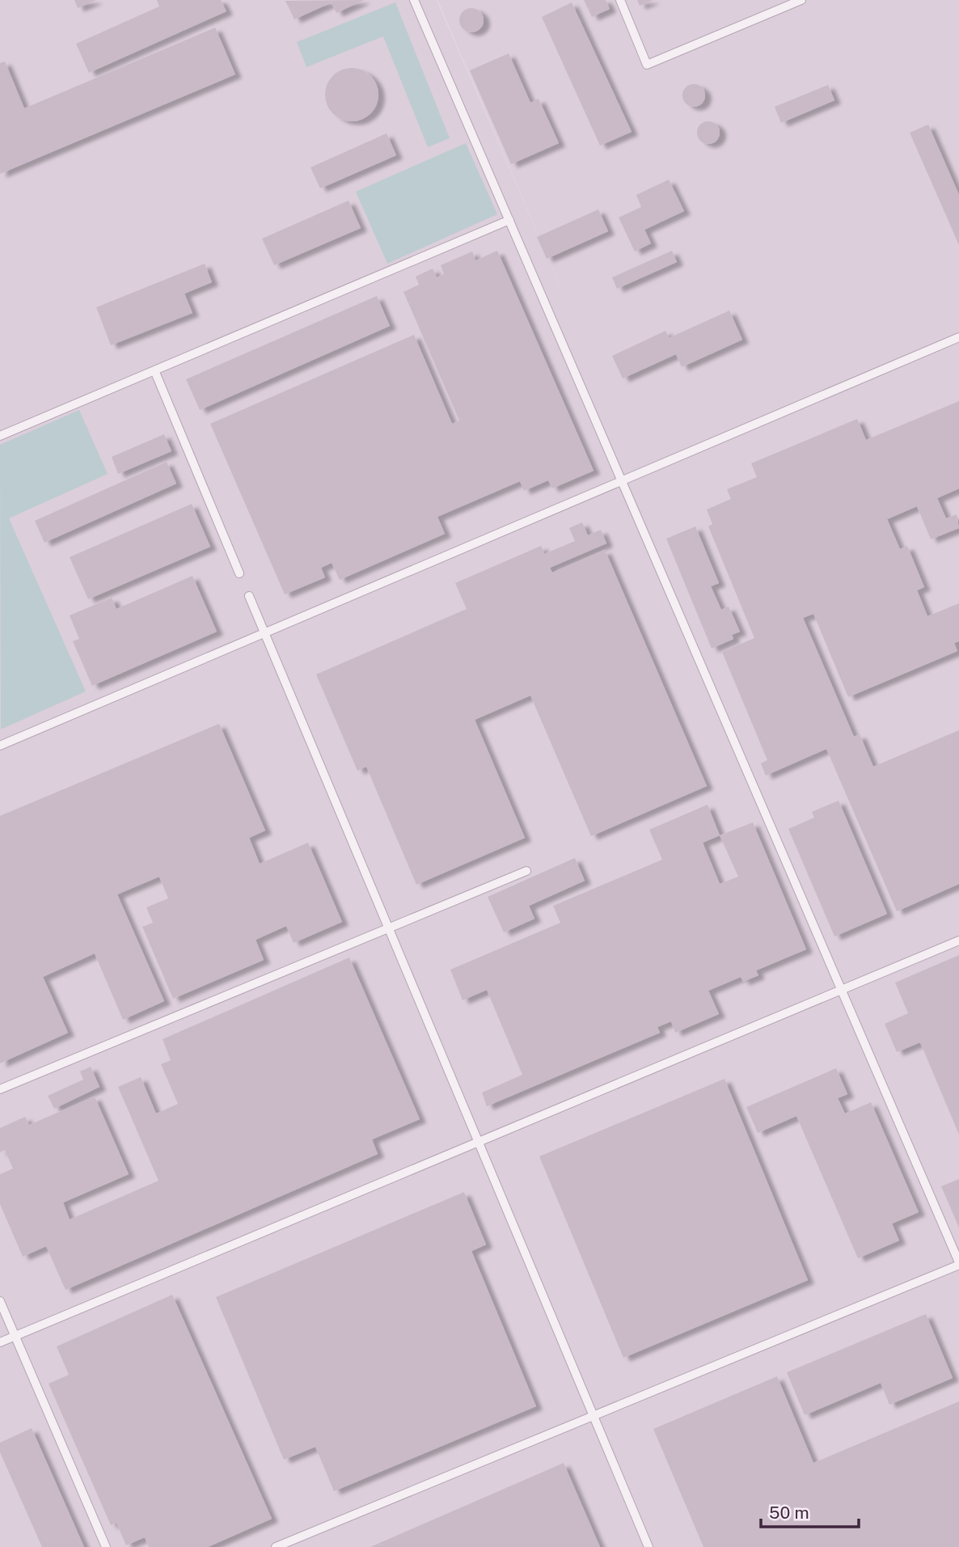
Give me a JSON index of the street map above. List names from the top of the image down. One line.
{"scale_bar":"50 m"}
